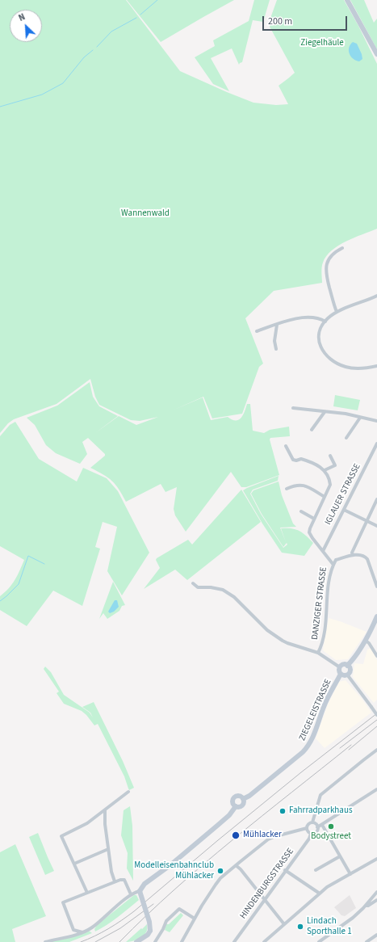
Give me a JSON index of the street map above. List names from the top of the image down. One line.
{"streets":{"street":["IGLAUER STRASSE","DANZIGER STRASSE","ZIEGELEISTRASSE","HINDENBURGSTRASSE"]},"crossings":[["IGLAUER STRASSE","DANZIGER STRASSE"]],"parks":["Ziegelhäule","Wannenwald"],"places":["Fahrradparkhaus","Bodystreet","Mühlacker","Modelleisenbahnclub Mühlacker","Lindach Sporthalle 1"],"scale_bar":"200 m","north":"top left"}
